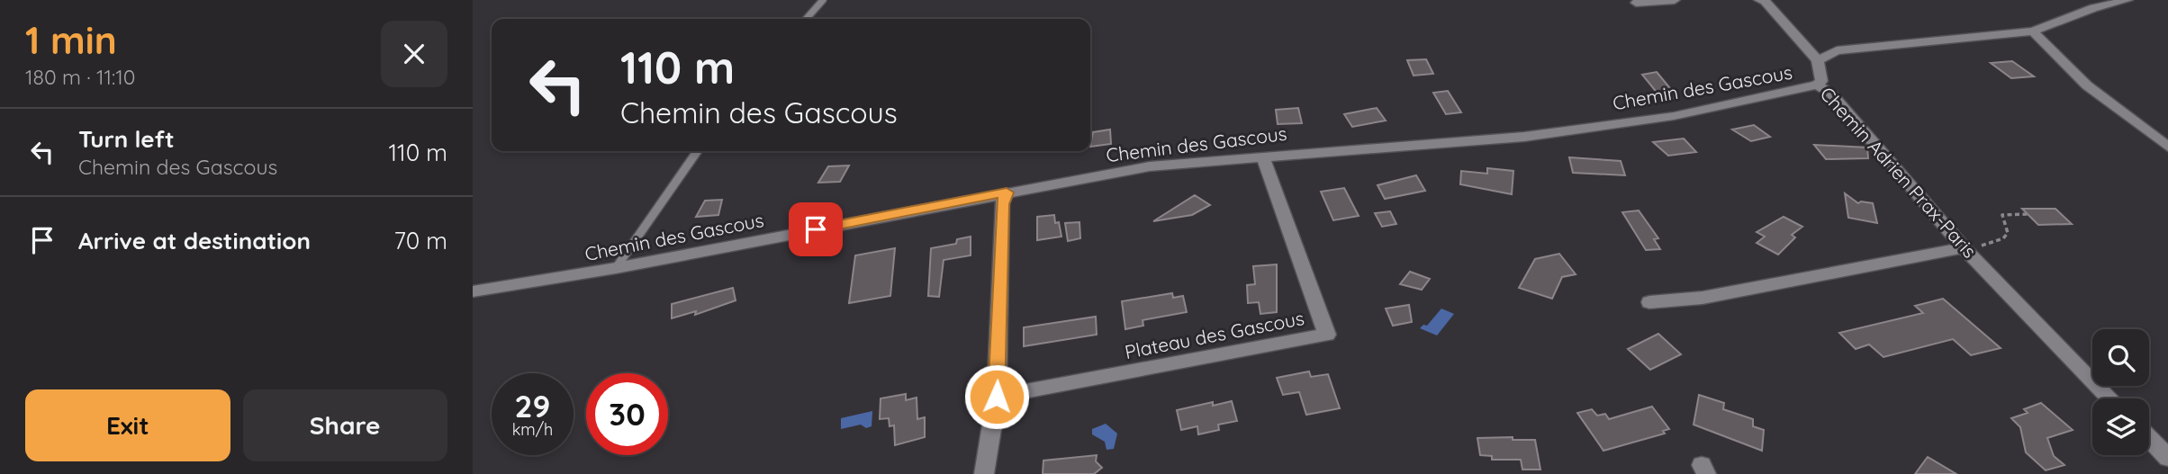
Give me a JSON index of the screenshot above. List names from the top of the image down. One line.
{"streets":{"street":["Chemin des Gascous","Chemin Adrien Prax-Paris","Plateau des Gascous"]},"crossings":[["Chemin des Gascous","Chemin Adrien Prax-Paris"],["Chemin des Gascous","Plateau des Gascous"]],"page":{"heading":["1 min","180 m · 11:10"],"turn":["110 m","Chemin des Gascous"],"list":[{"name":"Turn left","note":"Chemin des Gascous","value":"110 m"},{"name":"Arrive at destination","value":"70 m"}],"speed":"29 km/h","limit":"30","buttons":["Exit","Share"]}}
